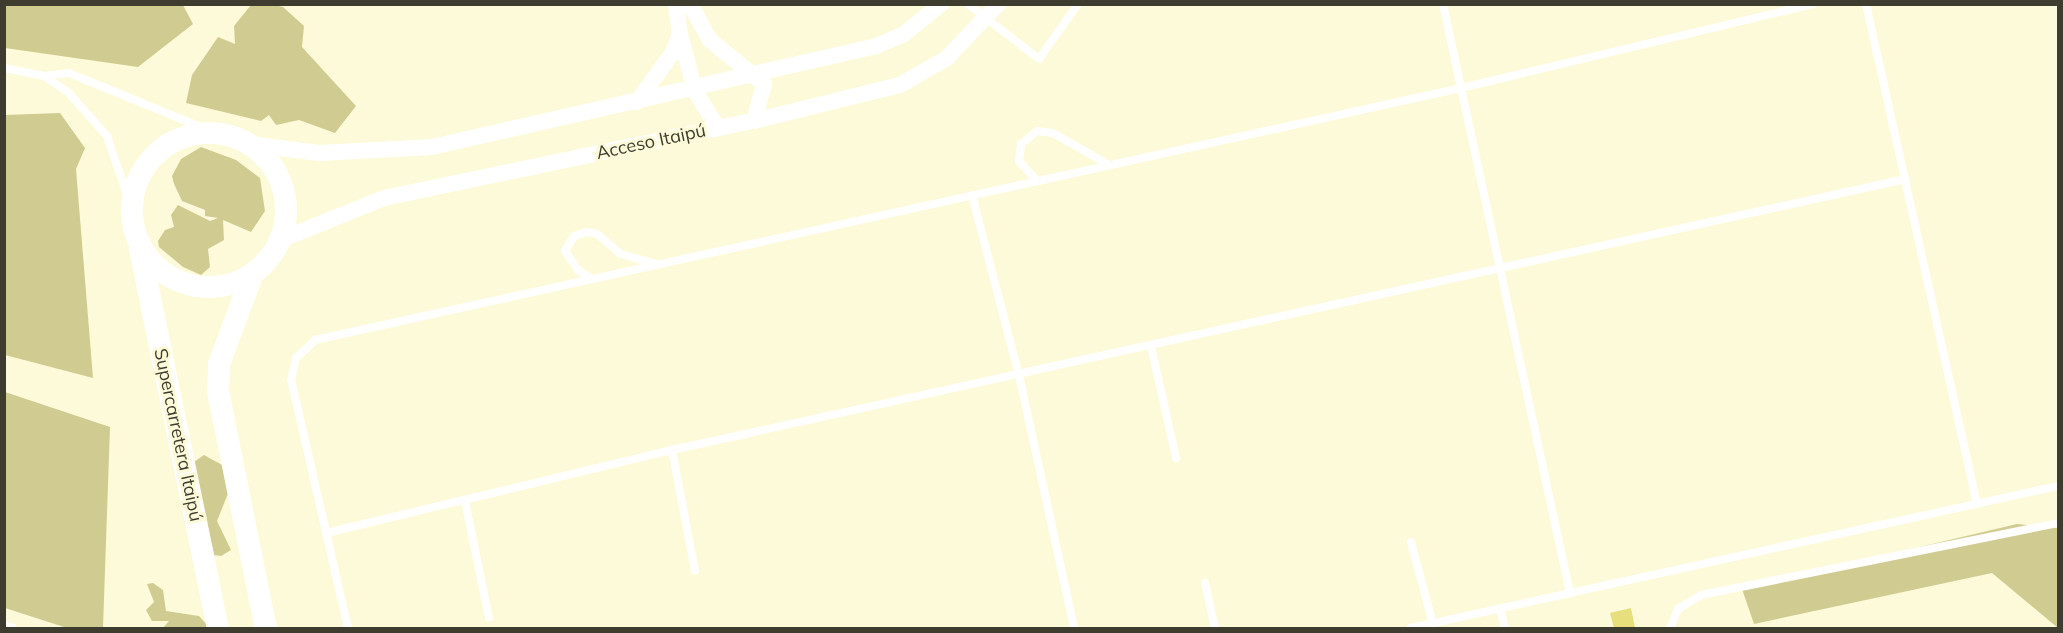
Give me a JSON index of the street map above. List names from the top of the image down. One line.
{"streets":{"street":["Acceso Itaipú","Supercarretera Itaipú"]},"crossings":[["Acceso Itaipú","Supercarretera Itaipú"]]}
